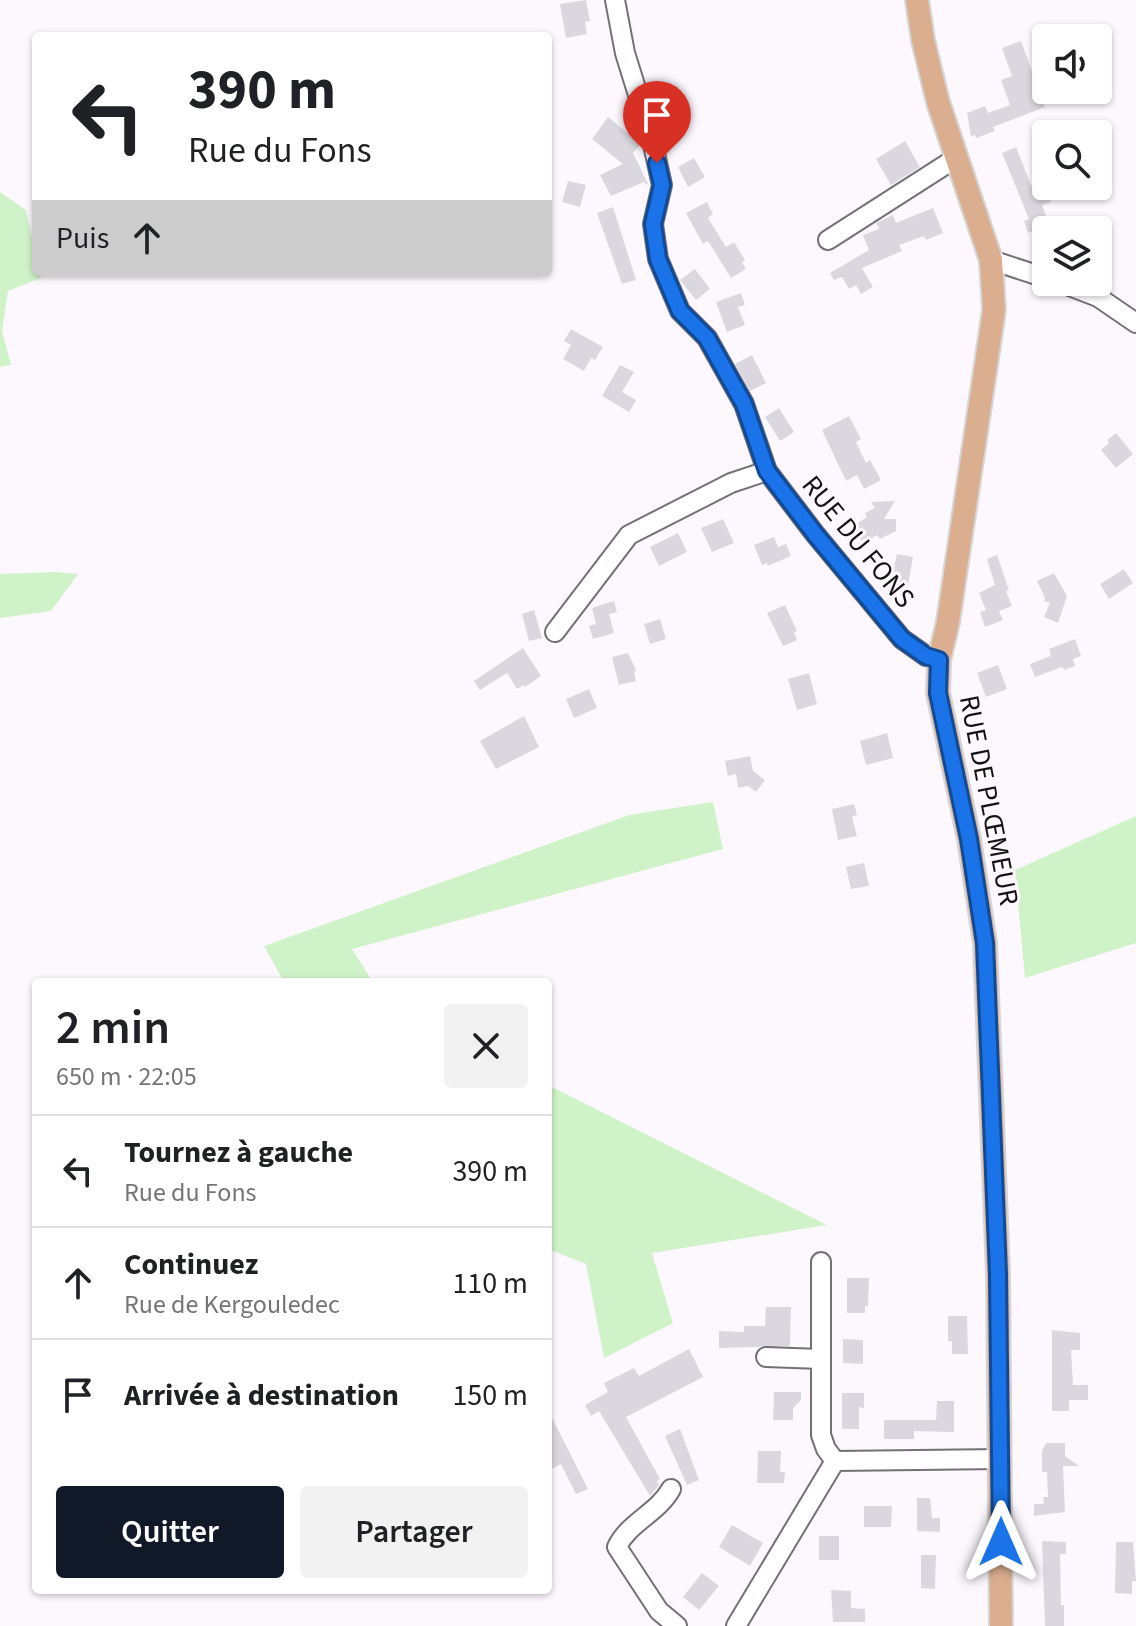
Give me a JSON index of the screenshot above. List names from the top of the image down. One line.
{"streets":{"main road":["RUE DE PLŒMEUR"],"street":["RUE DU FONS"]},"crossings":[["RUE DU FONS","RUE DE PLŒMEUR"]],"page":{"turn":["390 m","Rue du Fons"],"then":"Puis","heading":["2 min","650 m · 22:05"],"list":[{"name":"Tournez à gauche","note":"Rue du Fons","value":"390 m"},{"name":"Continuez","note":"Rue de Kergouledec","value":"110 m"},{"name":"Arrivée à destination","value":"150 m"}],"buttons":["Quitter","Partager"]}}
